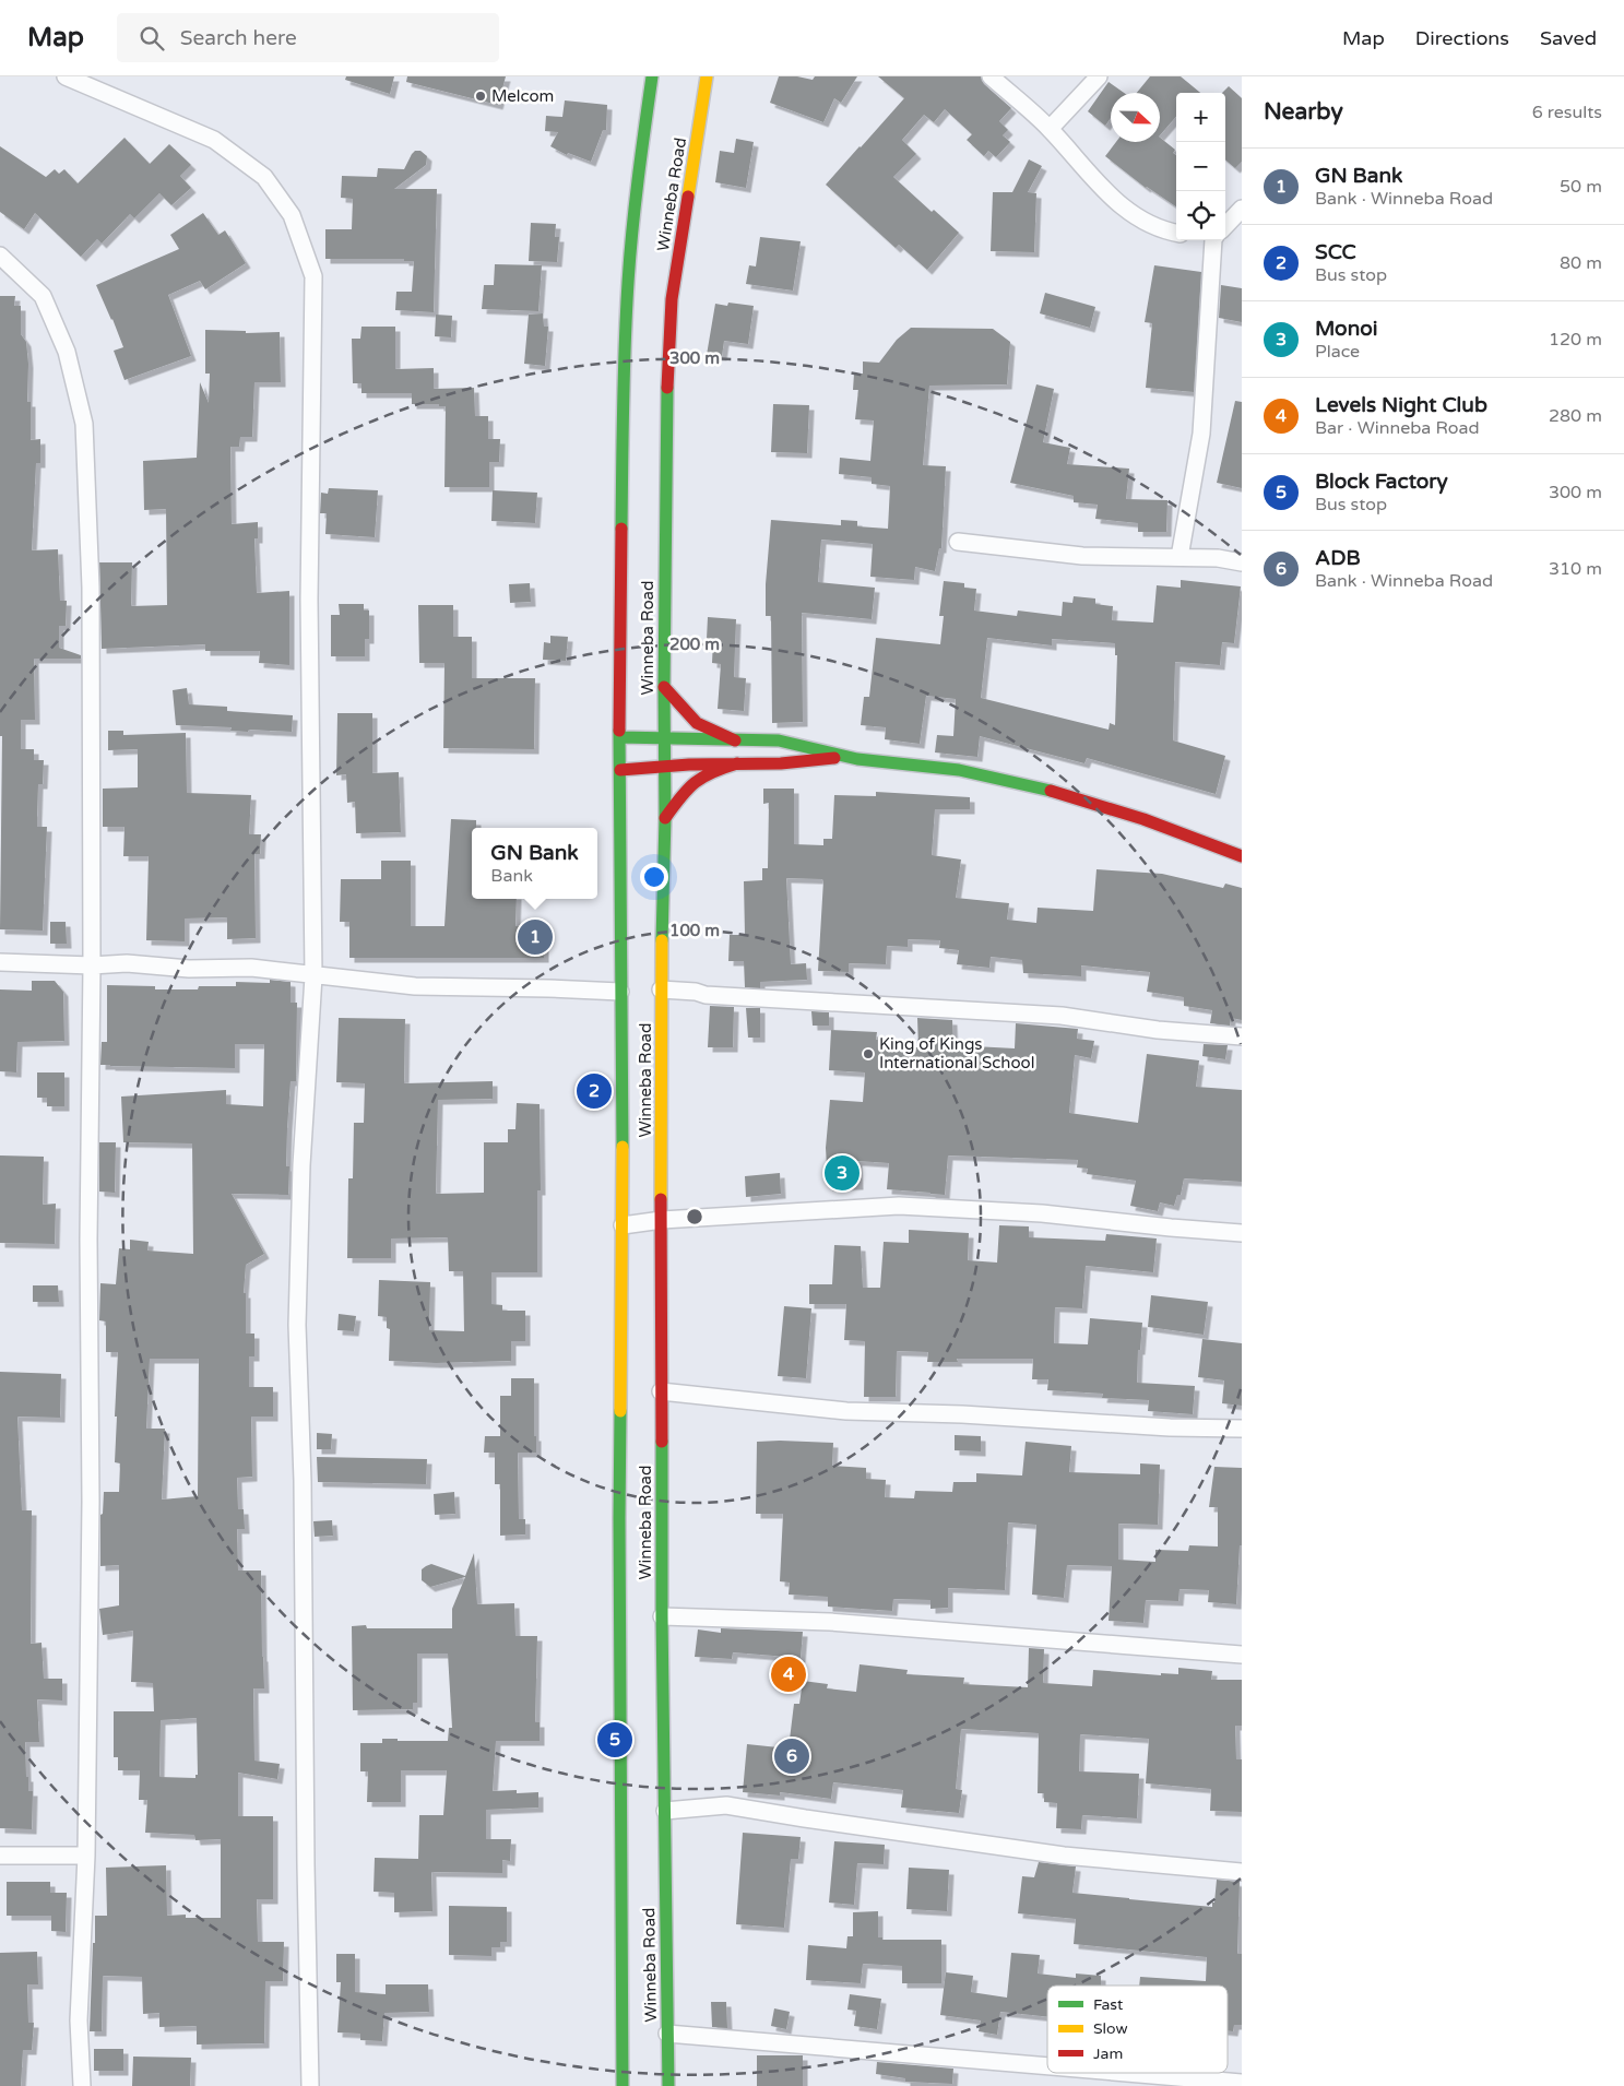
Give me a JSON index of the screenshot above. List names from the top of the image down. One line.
{"streets":{"main road":["Winneba Road"]},"places":["Melcom","King of Kings International School"],"legend":["Fast","Slow","Jam"],"north":"right","page":{"header":"Map","search":"Search here","nav":["Map","Directions","Saved"],"heading":["Nearby","6 results"],"map_buttons":["+","−"],"list":[{"mark":"1","name":"GN Bank","note":"Bank · Winneba Road","value":"50 m"},{"mark":"2","name":"SCC","note":"Bus stop","value":"80 m"},{"mark":"3","name":"Monoi","note":"Place","value":"120 m"},{"mark":"4","name":"Levels Night Club","note":"Bar · Winneba Road","value":"280 m"},{"mark":"5","name":"Block Factory","note":"Bus stop","value":"300 m"},{"mark":"6","name":"ADB","note":"Bank · Winneba Road","value":"310 m"}],"popup":["GN Bank","Bank"],"pins":["1","2","3","4","5","6"]},"rings":["300 m","200 m","100 m"]}
